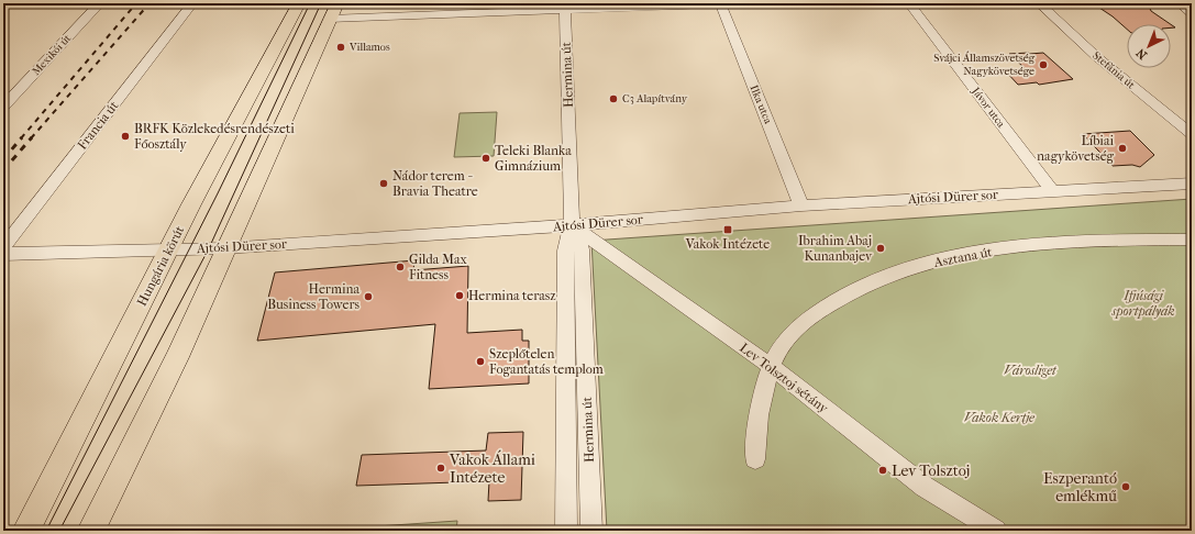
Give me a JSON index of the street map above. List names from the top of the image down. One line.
{"streets":{"main road":["Hungária körút"],"street":["Mexikói út","Stefánia út","Hermina út","Ilka utca","Jávor utca","Francia út","Ajtósi Dürer sor","Asztana út","Lev Tolsztoj sétány"]},"crossings":[["Hermina út","Ajtósi Dürer sor"],["Hermina út","Lev Tolsztoj sétány"],["Ilka utca","Ajtósi Dürer sor"],["Jávor utca","Ajtósi Dürer sor"],["Ajtósi Dürer sor","Hungária körút"],["Ajtósi Dürer sor","Lev Tolsztoj sétány"],["Asztana út","Lev Tolsztoj sétány"]],"parks":["Ifjúsági sportpályák","Városliget","Vakok Kertje"],"places":{"other":["Villamos","Svájci Államszövetség Nagykövetsége","C3 Alapítvány","BRFK Közlekedésrendészeti Főosztály","Líbiai nagykövetség","Teleki Blanka Gimnázium","Nádor terem - Bravia Theatre","Ibrahim Abaj Kunanbajev","Gilda Max Fitness","Hermina terasz","Hermina Business Towers","Szeplőtelen Fogantatás templom","Vakok Állami Intézete","Lev Tolsztoj","Eszperantó emlékmű"],"transit":["Vakok Intézete"]},"north":"bottom left"}
